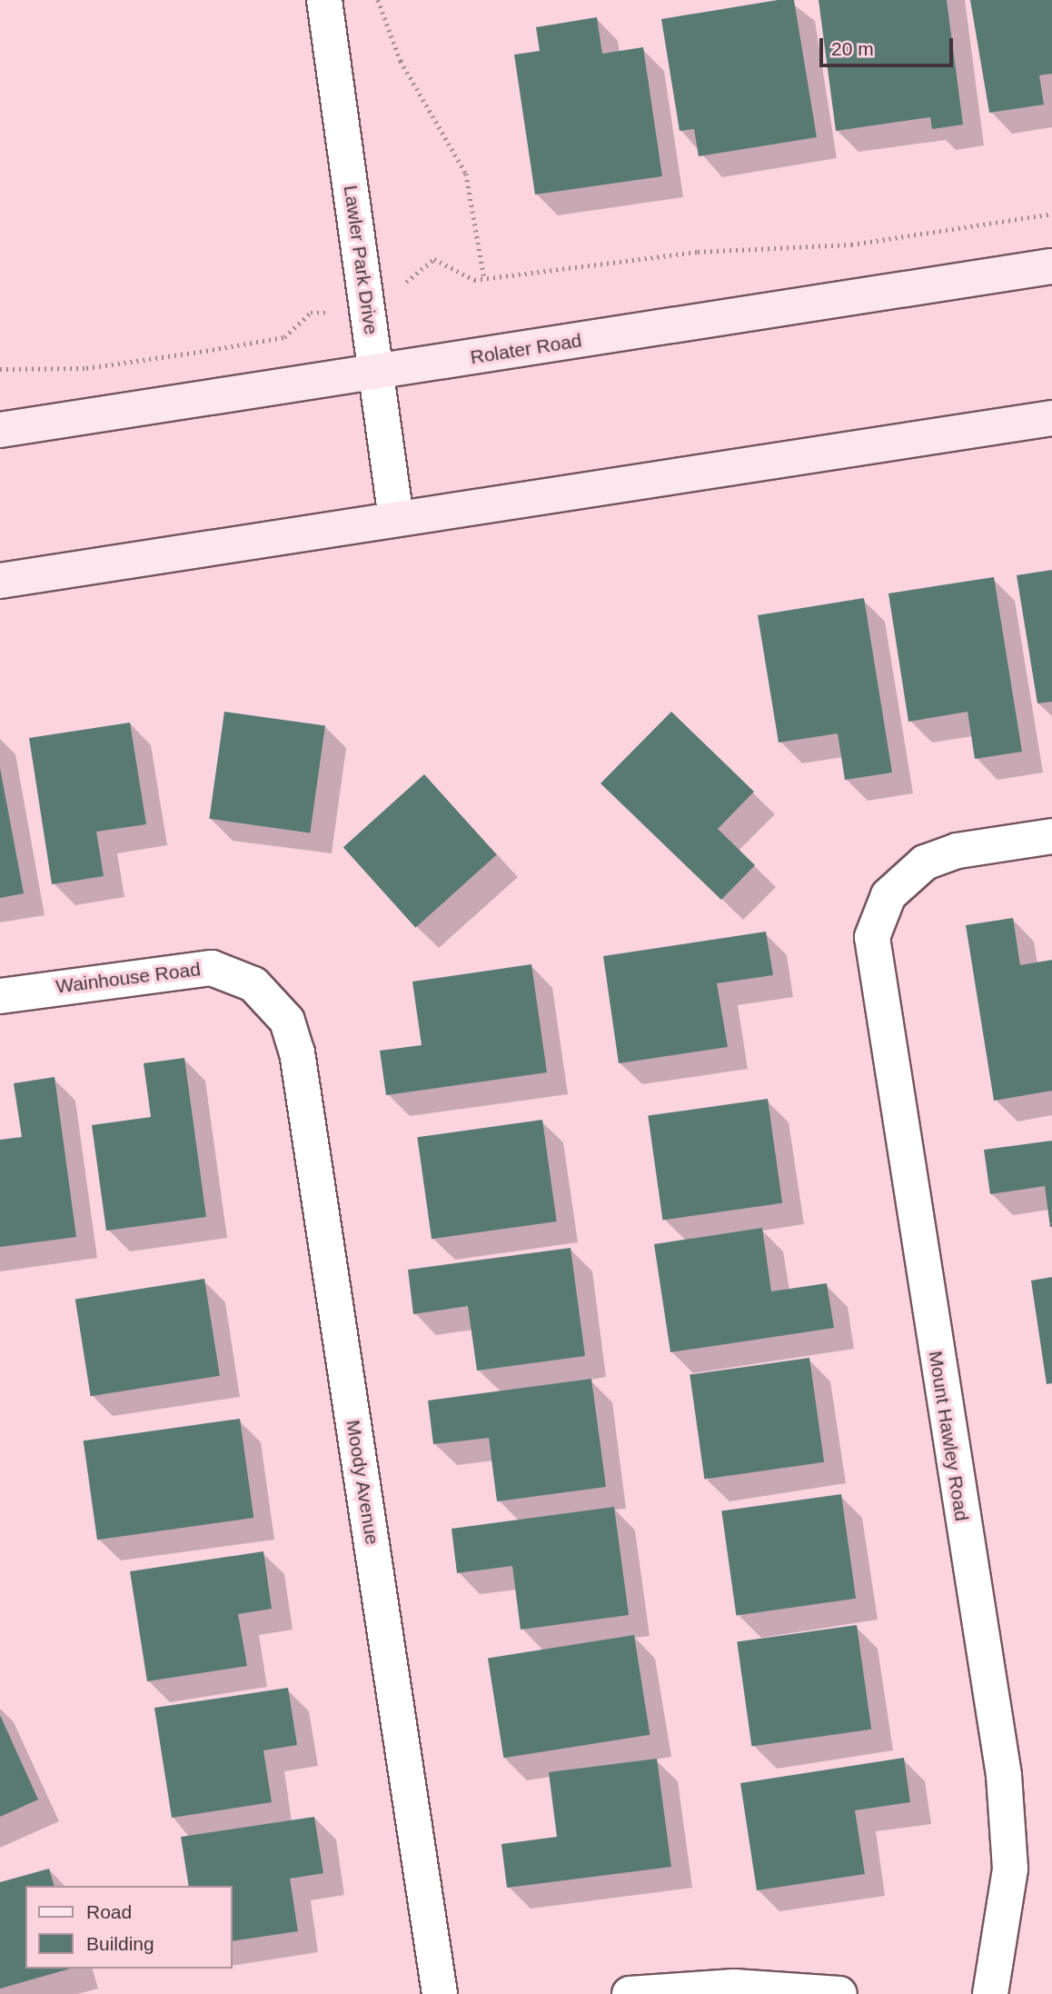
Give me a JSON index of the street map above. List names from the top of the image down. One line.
{"streets":{"main road":["Rolater Road"],"street":["Lawler Park Drive","Wainhouse Road","Mount Hawley Road","Moody Avenue"]},"crossings":[["Lawler Park Drive","Rolater Road"],["Wainhouse Road","Moody Avenue"]],"legend":["Road","Building"],"scale_bar":"20 m"}
